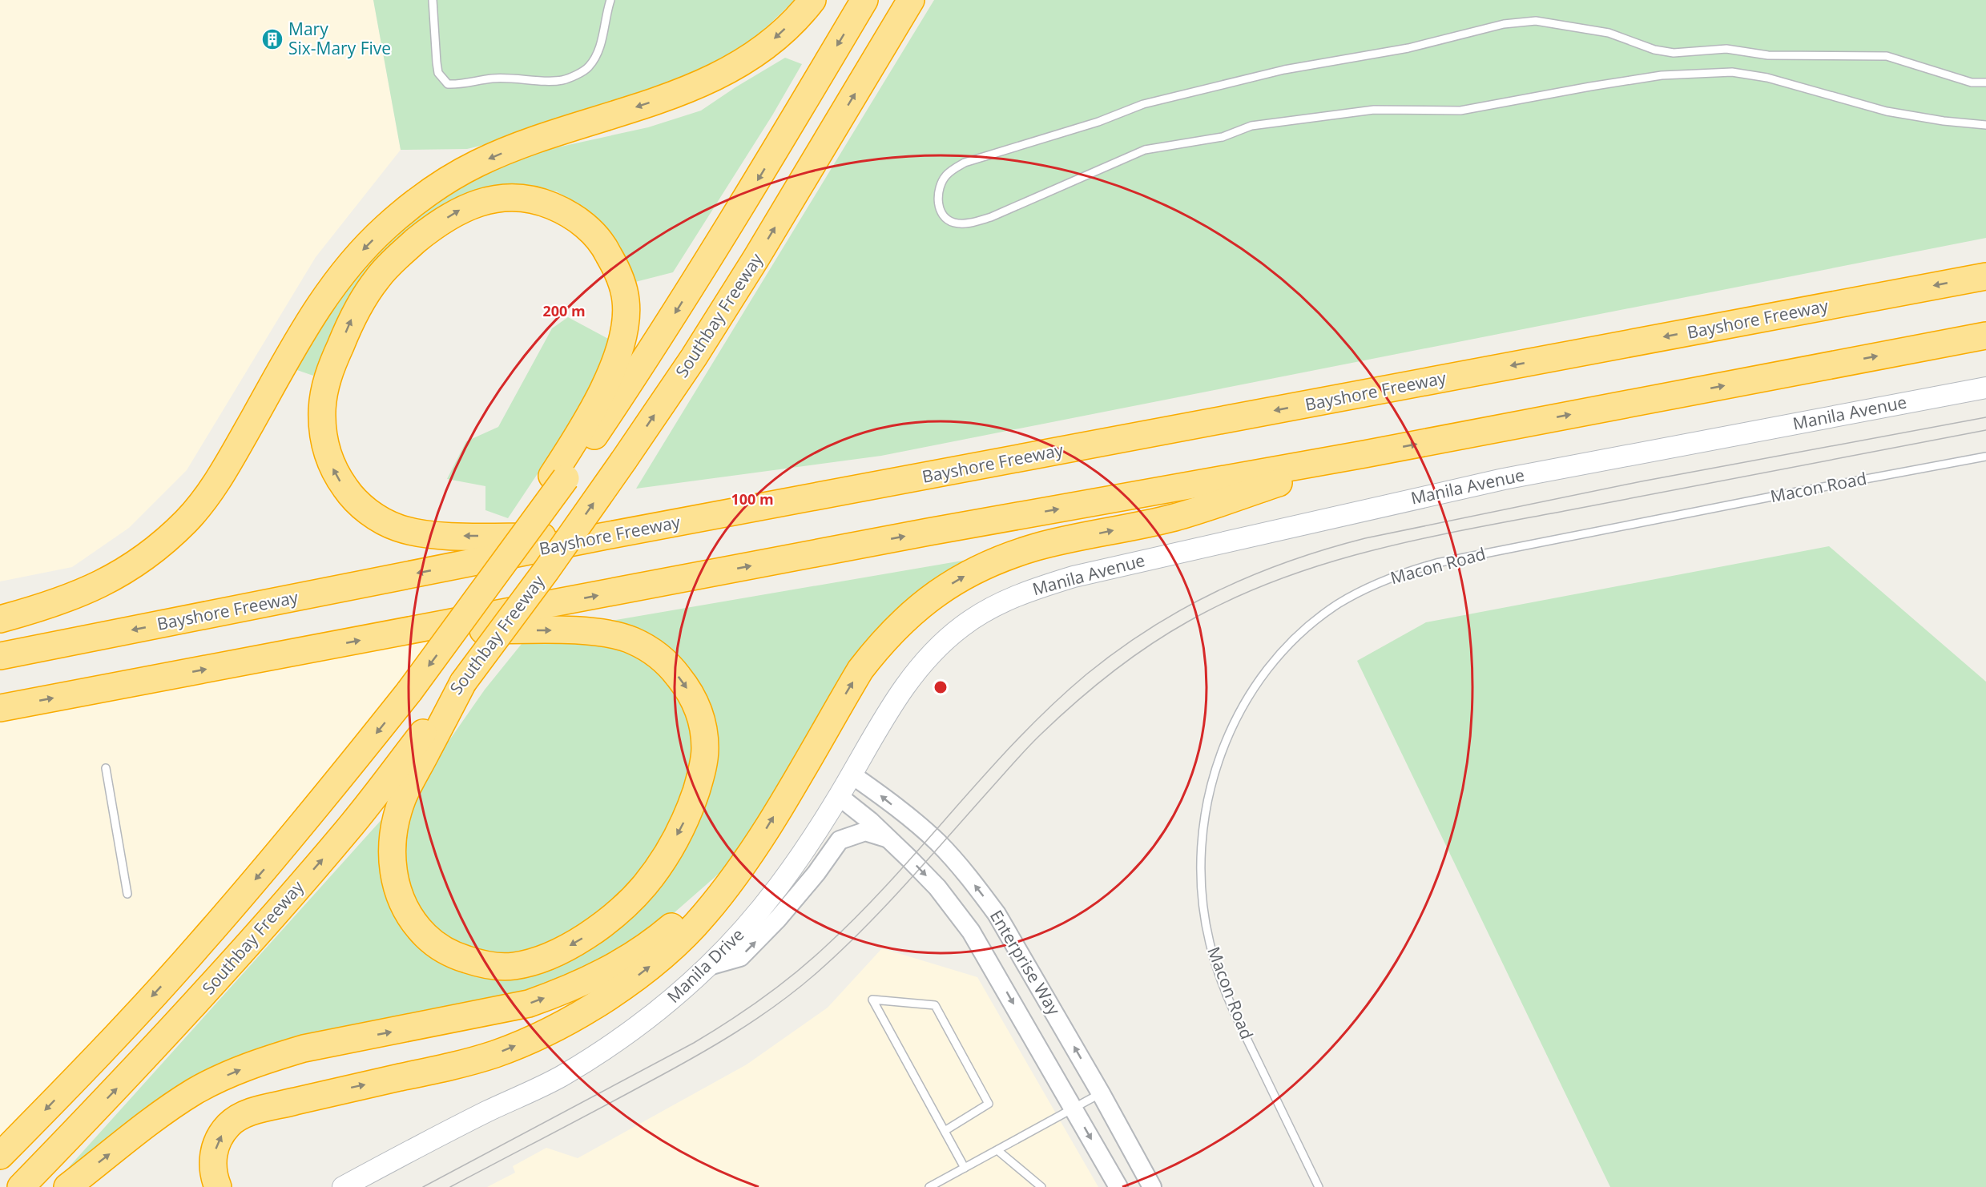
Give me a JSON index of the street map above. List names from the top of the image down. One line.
{"streets":{"highway":["Southbay Freeway","Bayshore Freeway"],"main road":["Manila Avenue","Manila Drive"],"street":["Enterprise Way"],"lane":["Macon Road"]},"crossings":[["Manila Avenue","Manila Drive"],["Enterprise Way","Manila Drive"]],"places":{"building":["Mary Six-Mary Five"]},"rings":["200 m","100 m"]}
